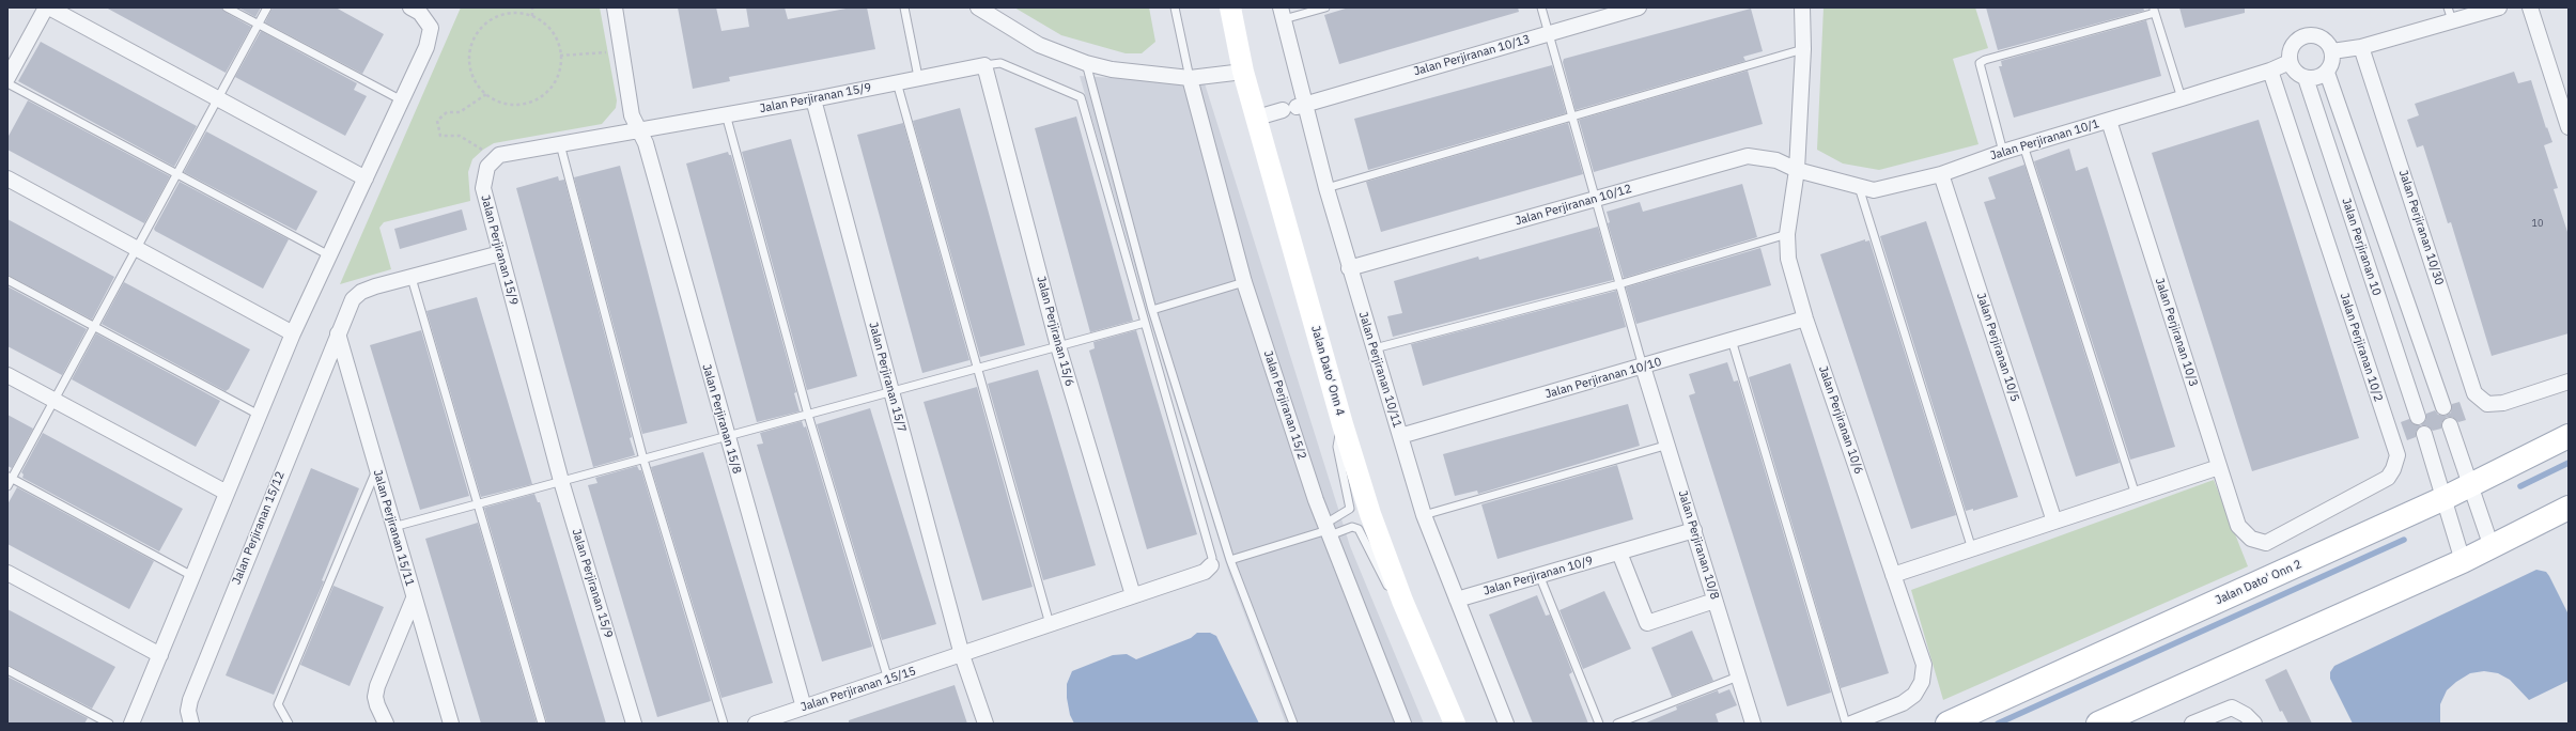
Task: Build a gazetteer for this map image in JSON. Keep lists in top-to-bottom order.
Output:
{
  "streets": {
    "main road": ["Jalan Dato' Onn 4", "Jalan Dato' Onn 2"],
    "street": [
      "Jalan Perjiranan 10/13",
      "Jalan Perjiranan 15/9",
      "Jalan Perjiranan 10/1",
      "Jalan Perjiranan 10/12",
      "Jalan Perjiranan 10/30",
      "Jalan Perjiranan 10",
      "Jalan Perjiranan 15/6",
      "Jalan Perjiranan 10/3",
      "Jalan Perjiranan 10/5",
      "Jalan Perjiranan 10/2",
      "Jalan Perjiranan 10/11",
      "Jalan Perjiranan 15/7",
      "Jalan Perjiranan 10/10",
      "Jalan Perjiranan 15/2",
      "Jalan Perjiranan 15/8",
      "Jalan Perjiranan 10/6",
      "Jalan Perjiranan 15/12",
      "Jalan Perjiranan 15/11",
      "Jalan Perjiranan 10/8",
      "Jalan Perjiranan 10/9",
      "Jalan Perjiranan 15/15"
    ]
  },
  "crossings": [
    ["Jalan Perjiranan 10/13", "Jalan Perjiranan 10/11"],
    ["Jalan Perjiranan 10/13", "Jalan Dato' Onn 4"],
    ["Jalan Perjiranan 15/9", "Jalan Perjiranan 15/6"],
    ["Jalan Perjiranan 15/9", "Jalan Perjiranan 15/7"],
    ["Jalan Perjiranan 15/9", "Jalan Perjiranan 15/8"],
    ["Jalan Perjiranan 15/9", "Jalan Perjiranan 15/12"],
    ["Jalan Perjiranan 10/1", "Jalan Perjiranan 10/12"],
    ["Jalan Perjiranan 10/1", "Jalan Perjiranan 10"],
    ["Jalan Perjiranan 10/1", "Jalan Perjiranan 10/3"],
    ["Jalan Perjiranan 10/1", "Jalan Perjiranan 10/5"],
    ["Jalan Perjiranan 10/1", "Jalan Perjiranan 10/2"],
    ["Jalan Perjiranan 10/1", "Jalan Perjiranan 10/6"],
    ["Jalan Perjiranan 10/12", "Jalan Perjiranan 10/11"],
    ["Jalan Perjiranan 10/12", "Jalan Perjiranan 10/6"],
    ["Jalan Perjiranan 15/6", "Jalan Perjiranan 15/15"],
    ["Jalan Perjiranan 10/3", "Jalan Perjiranan 10/2"],
    ["Jalan Perjiranan 10/11", "Jalan Perjiranan 10/10"],
    ["Jalan Perjiranan 10/11", "Jalan Perjiranan 10/9"],
    ["Jalan Perjiranan 15/7", "Jalan Perjiranan 15/15"],
    ["Jalan Perjiranan 10/10", "Jalan Perjiranan 10/6"],
    ["Jalan Perjiranan 10/10", "Jalan Perjiranan 10/8"],
    ["Jalan Perjiranan 15/8", "Jalan Perjiranan 15/15"],
    ["Jalan Perjiranan 15/12", "Jalan Perjiranan 15/11"],
    ["Jalan Perjiranan 10/8", "Jalan Perjiranan 10/9"]
  ],
  "house_numbers": ["10"]
}
